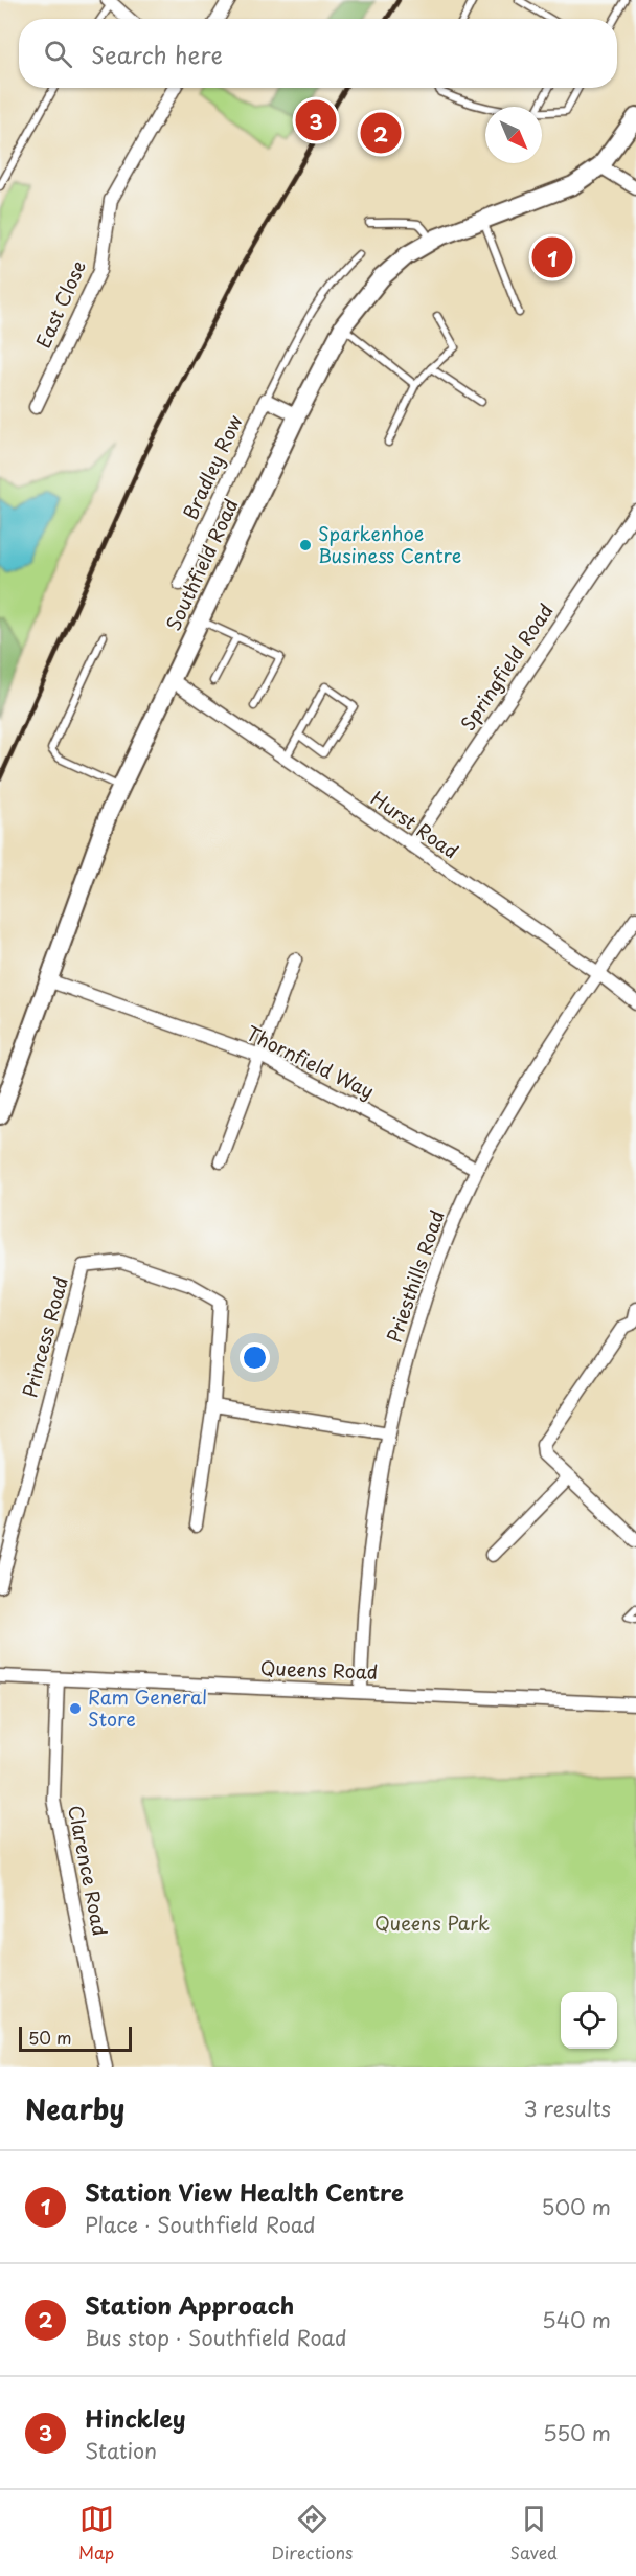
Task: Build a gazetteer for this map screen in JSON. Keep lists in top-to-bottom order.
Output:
{
  "streets": {
    "main road": ["Southfield Road"],
    "street": [
      "East Close",
      "Bradley Row",
      "Springfield Road",
      "Hurst Road",
      "Thornfield Way",
      "Priesthills Road",
      "Princess Road",
      "Queens Road",
      "Clarence Road"
    ]
  },
  "crossings": [
    ["Bradley Row", "Southfield Road"],
    ["Southfield Road", "Hurst Road"],
    ["Southfield Road", "Thornfield Way"],
    ["Springfield Road", "Hurst Road"],
    ["Hurst Road", "Priesthills Road"],
    ["Thornfield Way", "Priesthills Road"],
    ["Priesthills Road", "Queens Road"],
    ["Queens Road", "Clarence Road"]
  ],
  "parks": ["Queens Park"],
  "places": ["Sparkenhoe Business Centre", "Ram General Store"],
  "scale_bar": "50 m",
  "north": "bottom right",
  "page": {
    "search": "Search here",
    "pins": ["3", "2", "1"],
    "scale": "50 m",
    "heading": ["Nearby", "3 results"],
    "list": [
      {
        "mark": "1",
        "name": "Station View Health Centre",
        "note": "Place · Southfield Road",
        "value": "500 m"
      },
      {
        "mark": "2",
        "name": "Station Approach",
        "note": "Bus stop · Southfield Road",
        "value": "540 m"
      },
      {
        "mark": "3",
        "name": "Hinckley",
        "note": "Station",
        "value": "550 m"
      }
    ],
    "nav": ["Map", "Directions", "Saved"]
  }
}
